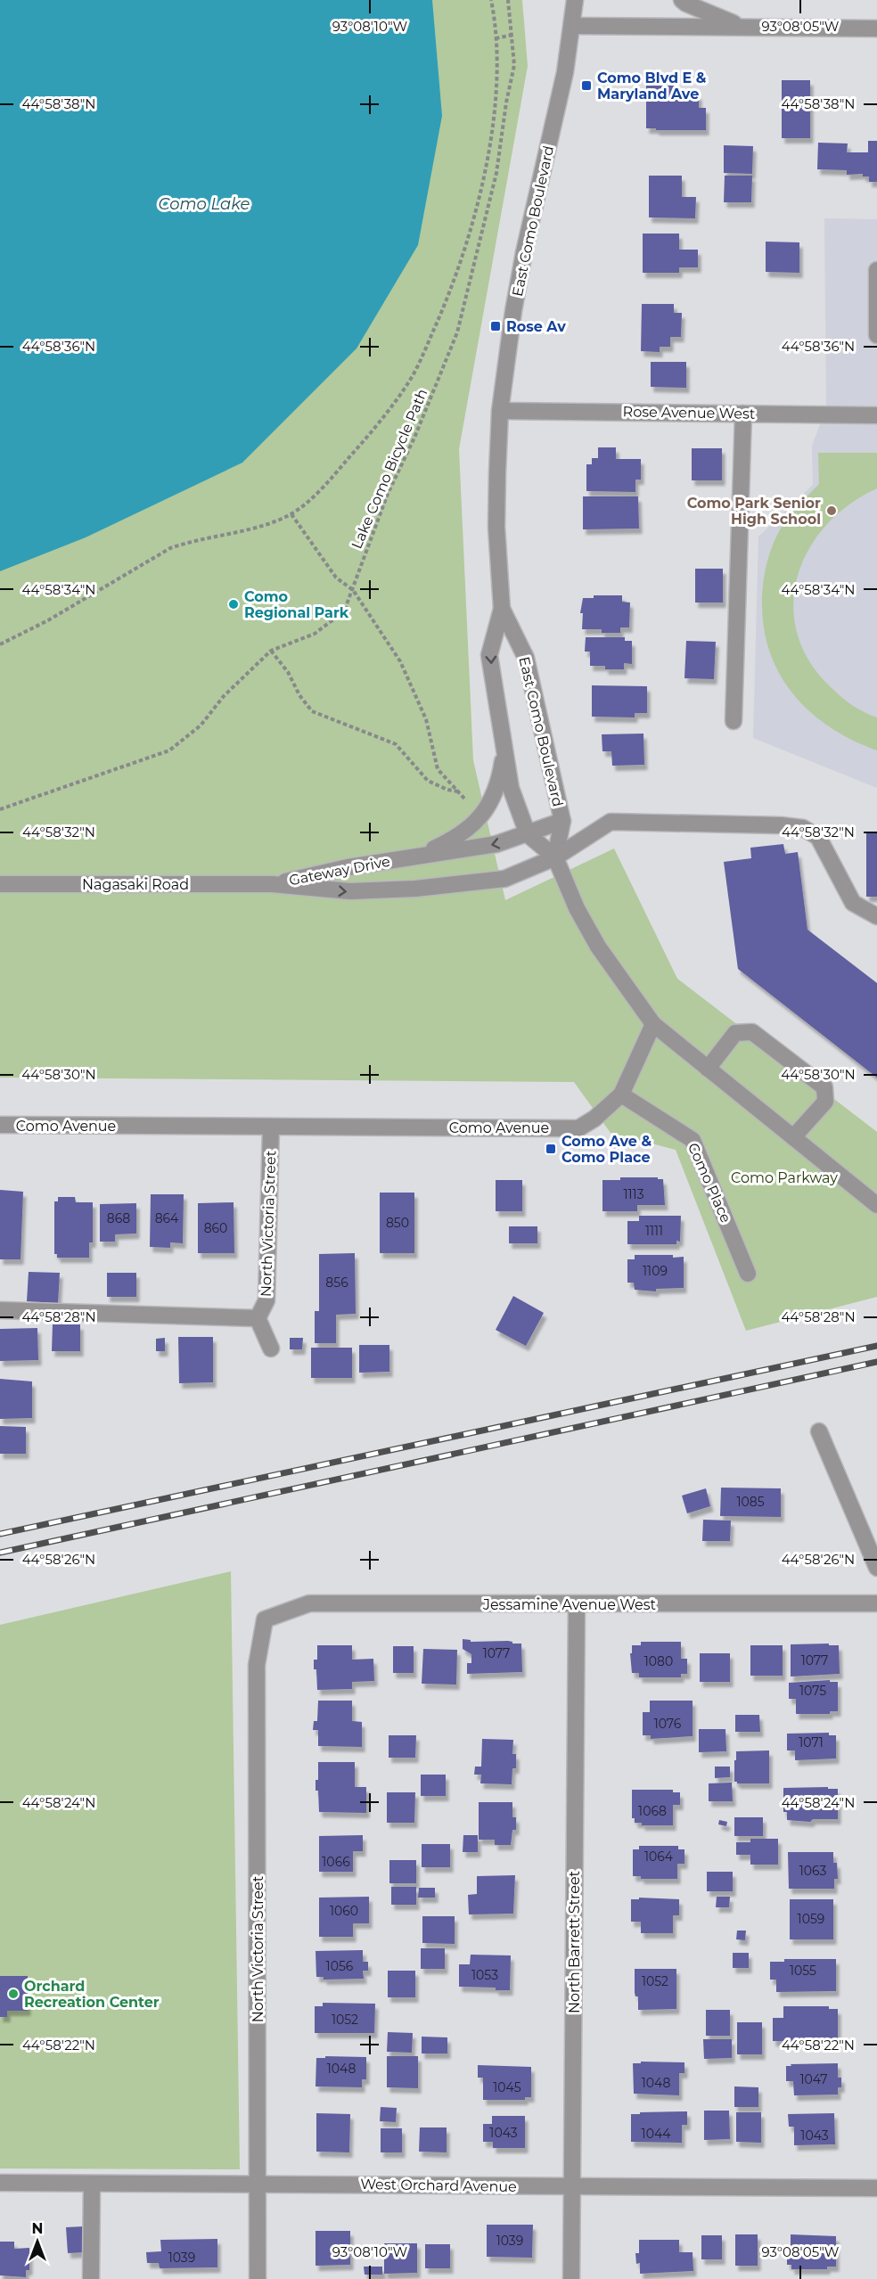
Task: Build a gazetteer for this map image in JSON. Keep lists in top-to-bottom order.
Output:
{
  "streets": {
    "street": [
      "East Como Boulevard",
      "Rose Avenue West",
      "Gateway Drive",
      "Nagasaki Road",
      "Como Avenue",
      "Como Place",
      "North Victoria Street",
      "Jessamine Avenue West",
      "North Barrett Street",
      "West Orchard Avenue"
    ],
    "path": ["Lake Como Bicycle Path"]
  },
  "crossings": [
    ["East Como Boulevard", "Rose Avenue West"],
    ["East Como Boulevard", "Gateway Drive"],
    ["East Como Boulevard", "Como Avenue"],
    ["Gateway Drive", "Nagasaki Road"],
    ["Como Avenue", "Como Place"],
    ["Como Avenue", "North Victoria Street"],
    ["North Victoria Street", "Jessamine Avenue West"],
    ["North Victoria Street", "West Orchard Avenue"],
    ["Jessamine Avenue West", "North Barrett Street"],
    ["North Barrett Street", "West Orchard Avenue"]
  ],
  "water": ["Como Lake"],
  "parks": ["Como Parkway"],
  "places": {
    "transit": ["Como Blvd E & Maryland Ave", "Rose Av", "Como Ave & Como Place"],
    "other": ["Como Park Senior High School", "Como Regional Park", "Orchard Recreation Center"]
  },
  "house_numbers": [
    "1113",
    "868",
    "864",
    "850",
    "860",
    "1111",
    "1109",
    "856",
    "1085",
    "1077",
    "1077",
    "1080",
    "1075",
    "1076",
    "1071",
    "1068",
    "1064",
    "1066",
    "1063",
    "1060",
    "1059",
    "1056",
    "1055",
    "1053",
    "1052",
    "1052",
    "1048",
    "1047",
    "1048",
    "1045",
    "1043",
    "1044",
    "1043",
    "1039",
    "1039"
  ],
  "north": "top",
  "coordinates": [
    "93°08'10\"W",
    "93°08'05\"W",
    "44°58'38\"N",
    "44°58'36\"N",
    "44°58'34\"N",
    "44°58'32\"N",
    "44°58'30\"N",
    "44°58'28\"N",
    "44°58'26\"N",
    "44°58'24\"N",
    "44°58'22\"N"
  ]
}
